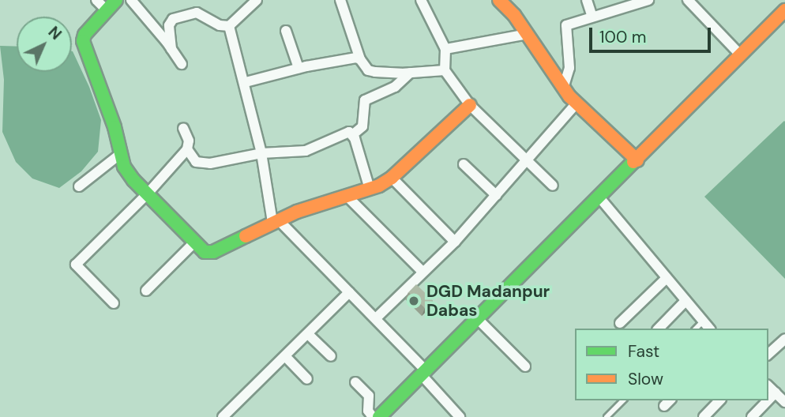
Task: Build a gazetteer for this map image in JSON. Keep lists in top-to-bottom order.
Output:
{
  "places": ["DGD Madanpur Dabas"],
  "legend": ["Fast", "Slow"],
  "scale_bar": "100 m",
  "north": "top right"
}
